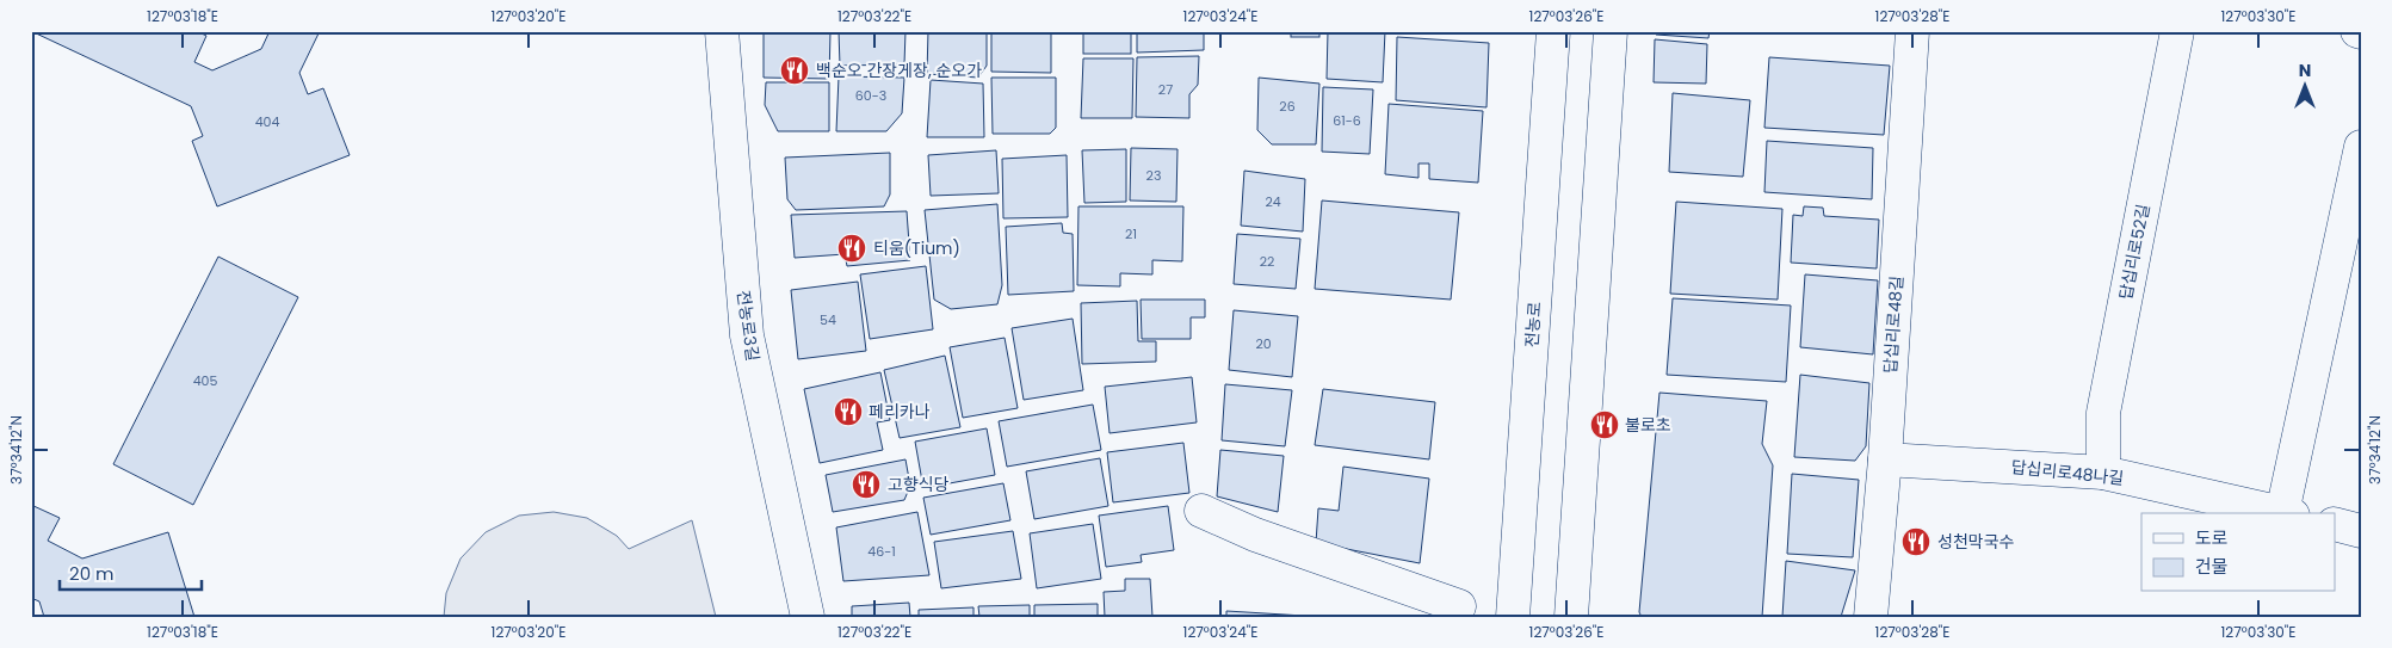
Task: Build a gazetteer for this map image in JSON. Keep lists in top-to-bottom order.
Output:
{
  "streets": {
    "street": [
      "답십리로52길",
      "전농로",
      "답십리로48길",
      "전농로3길",
      "답십리로48나길"
    ]
  },
  "crossings": [
    ["답십리로52길", "답십리로48나길"],
    ["답십리로48길", "답십리로48나길"]
  ],
  "places": {
    "restaurant": [
      "백순오 간장게장, 순오가",
      "티움(Tium)",
      "페리카나",
      "불로초",
      "고향식당",
      "성천막국수"
    ]
  },
  "house_numbers": [
    "27",
    "60-3",
    "26",
    "61-6",
    "404",
    "23",
    "24",
    "21",
    "22",
    "54",
    "20",
    "405",
    "46-1"
  ],
  "legend": ["도로", "건물"],
  "scale_bar": "20 m",
  "north": "top",
  "coordinates": [
    "127°03'18\"E",
    "127°03'20\"E",
    "127°03'22\"E",
    "127°03'24\"E",
    "127°03'26\"E",
    "127°03'28\"E",
    "127°03'30\"E",
    "37°34'12\"N"
  ]
}
